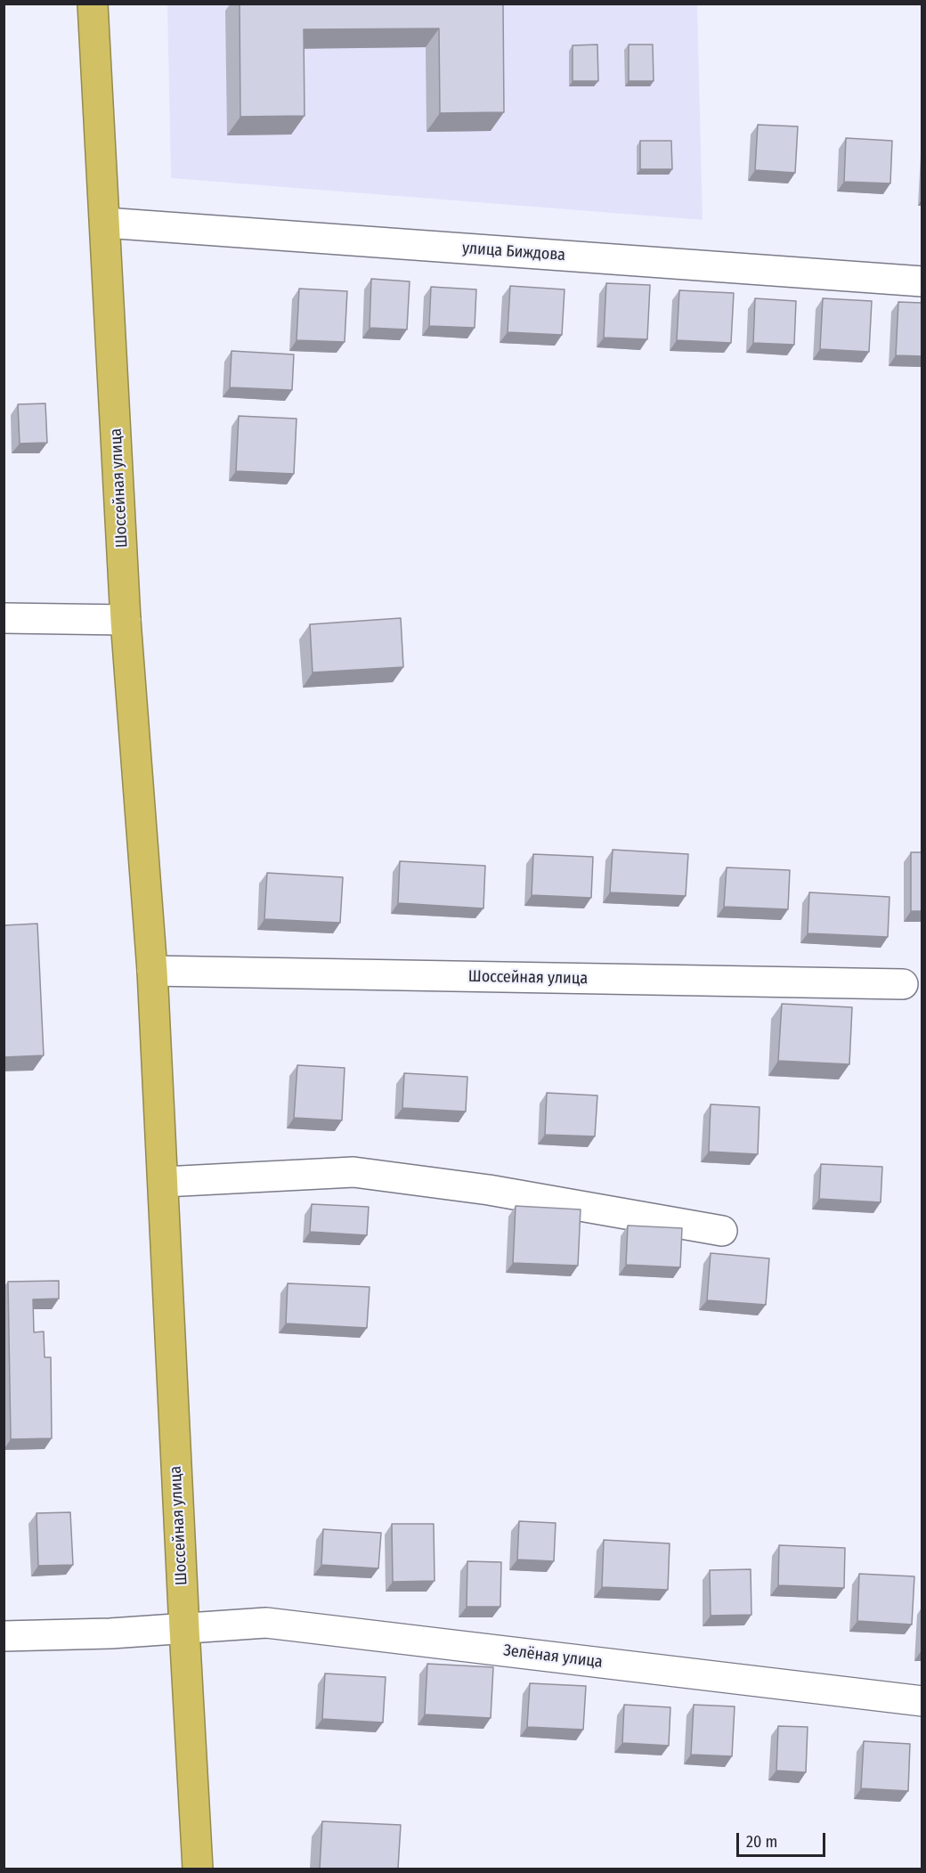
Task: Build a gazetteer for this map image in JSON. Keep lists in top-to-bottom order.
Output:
{
  "streets": {
    "highway": ["Шоссейная улица"],
    "street": ["улица Биждова", "Зелёная улица"]
  },
  "crossings": [
    ["улица Биждова", "Шоссейная улица"],
    ["Шоссейная улица", "Зелёная улица"]
  ],
  "scale_bar": "20 m"
}
